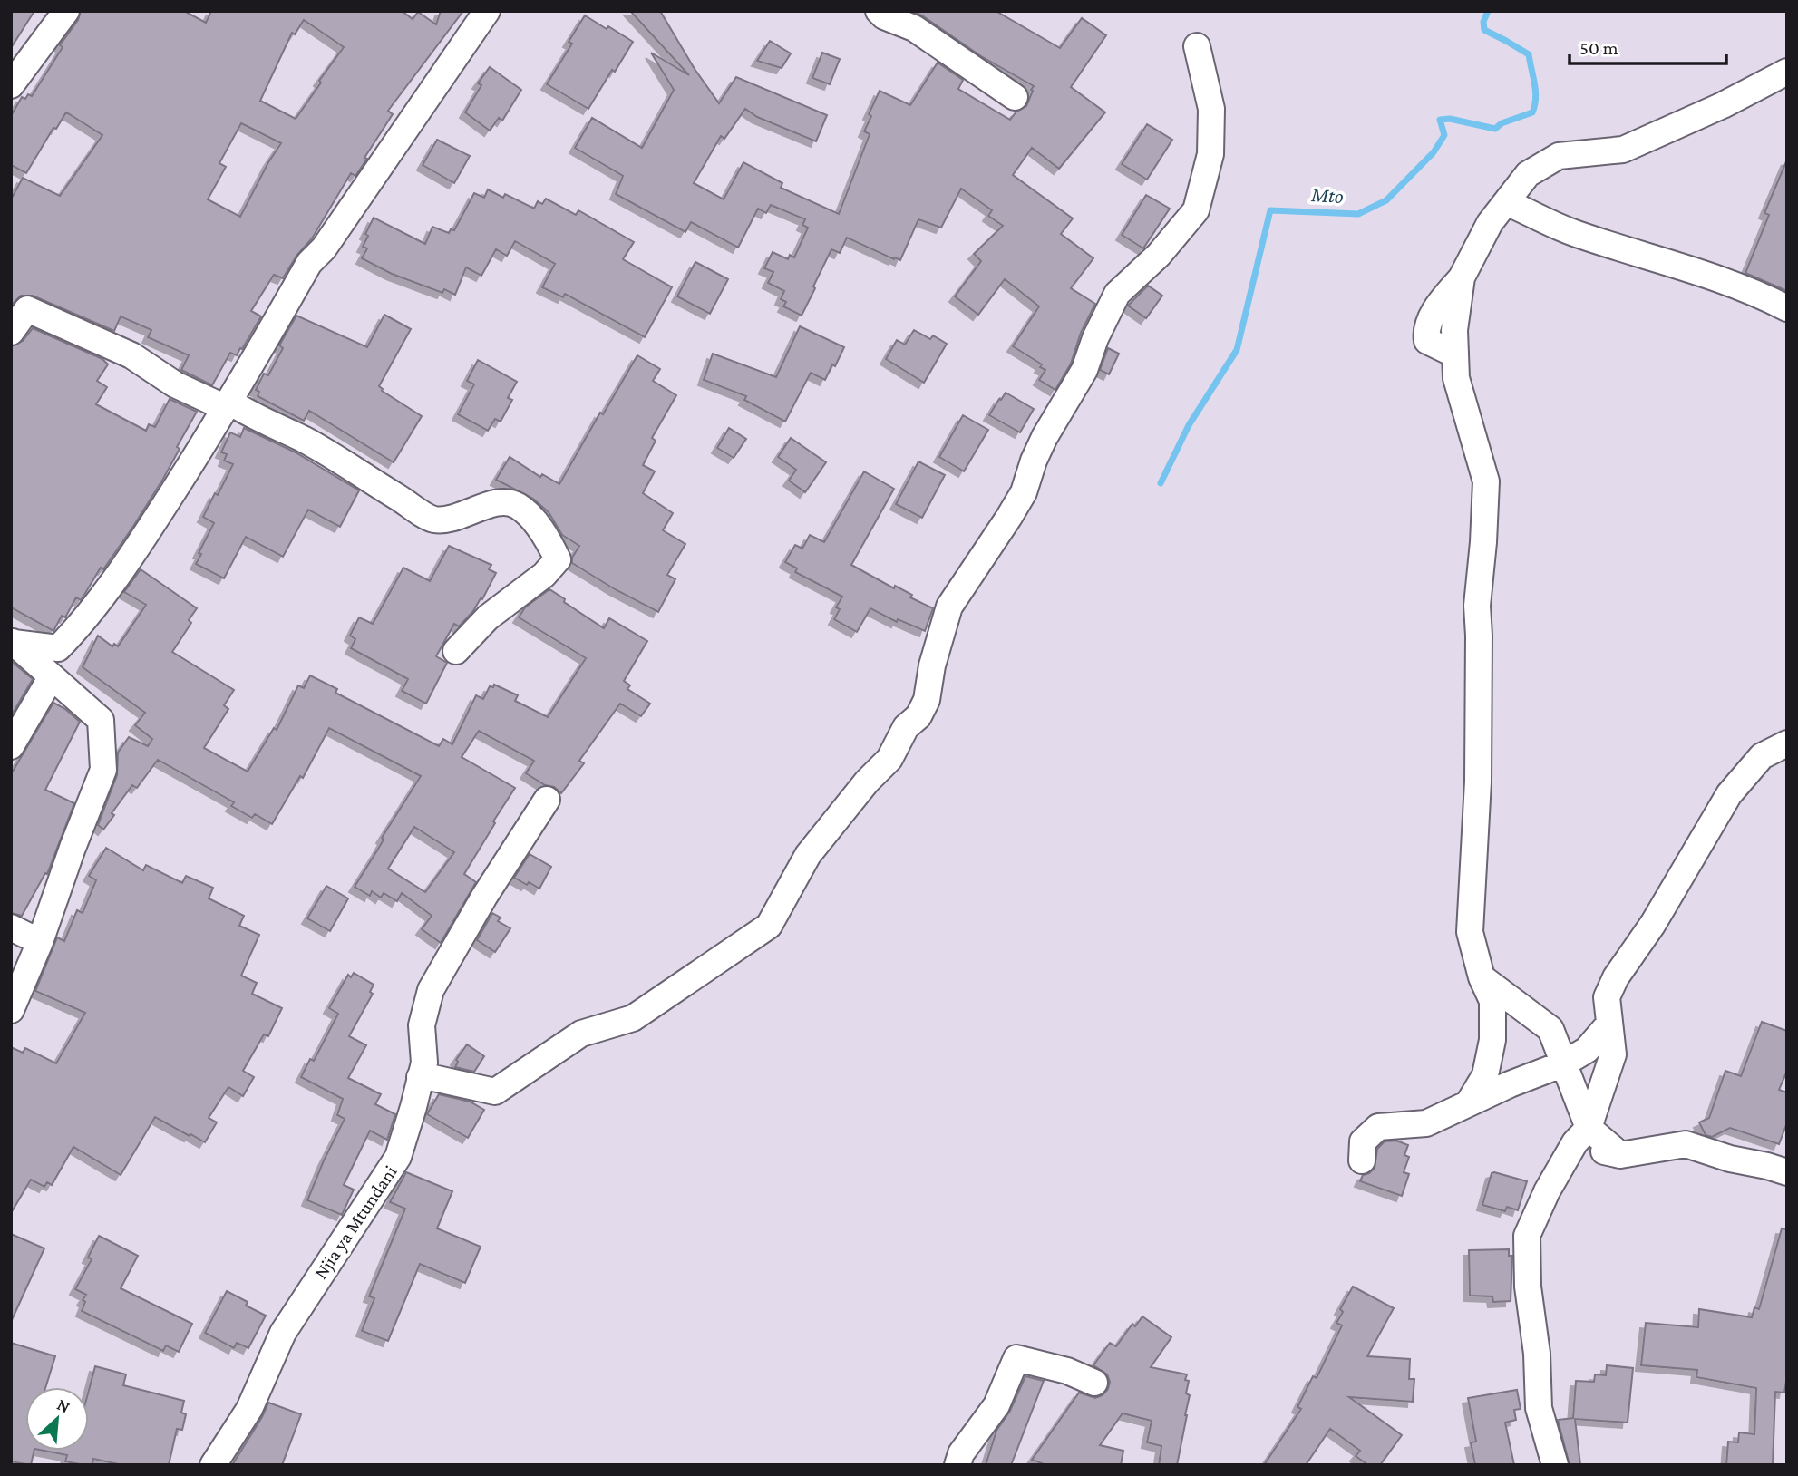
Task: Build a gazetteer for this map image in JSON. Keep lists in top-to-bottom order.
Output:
{
  "streets": {
    "street": ["Njia ya Mtundani"]
  },
  "water": ["Mto"],
  "scale_bar": "50 m",
  "north": "top right"
}
